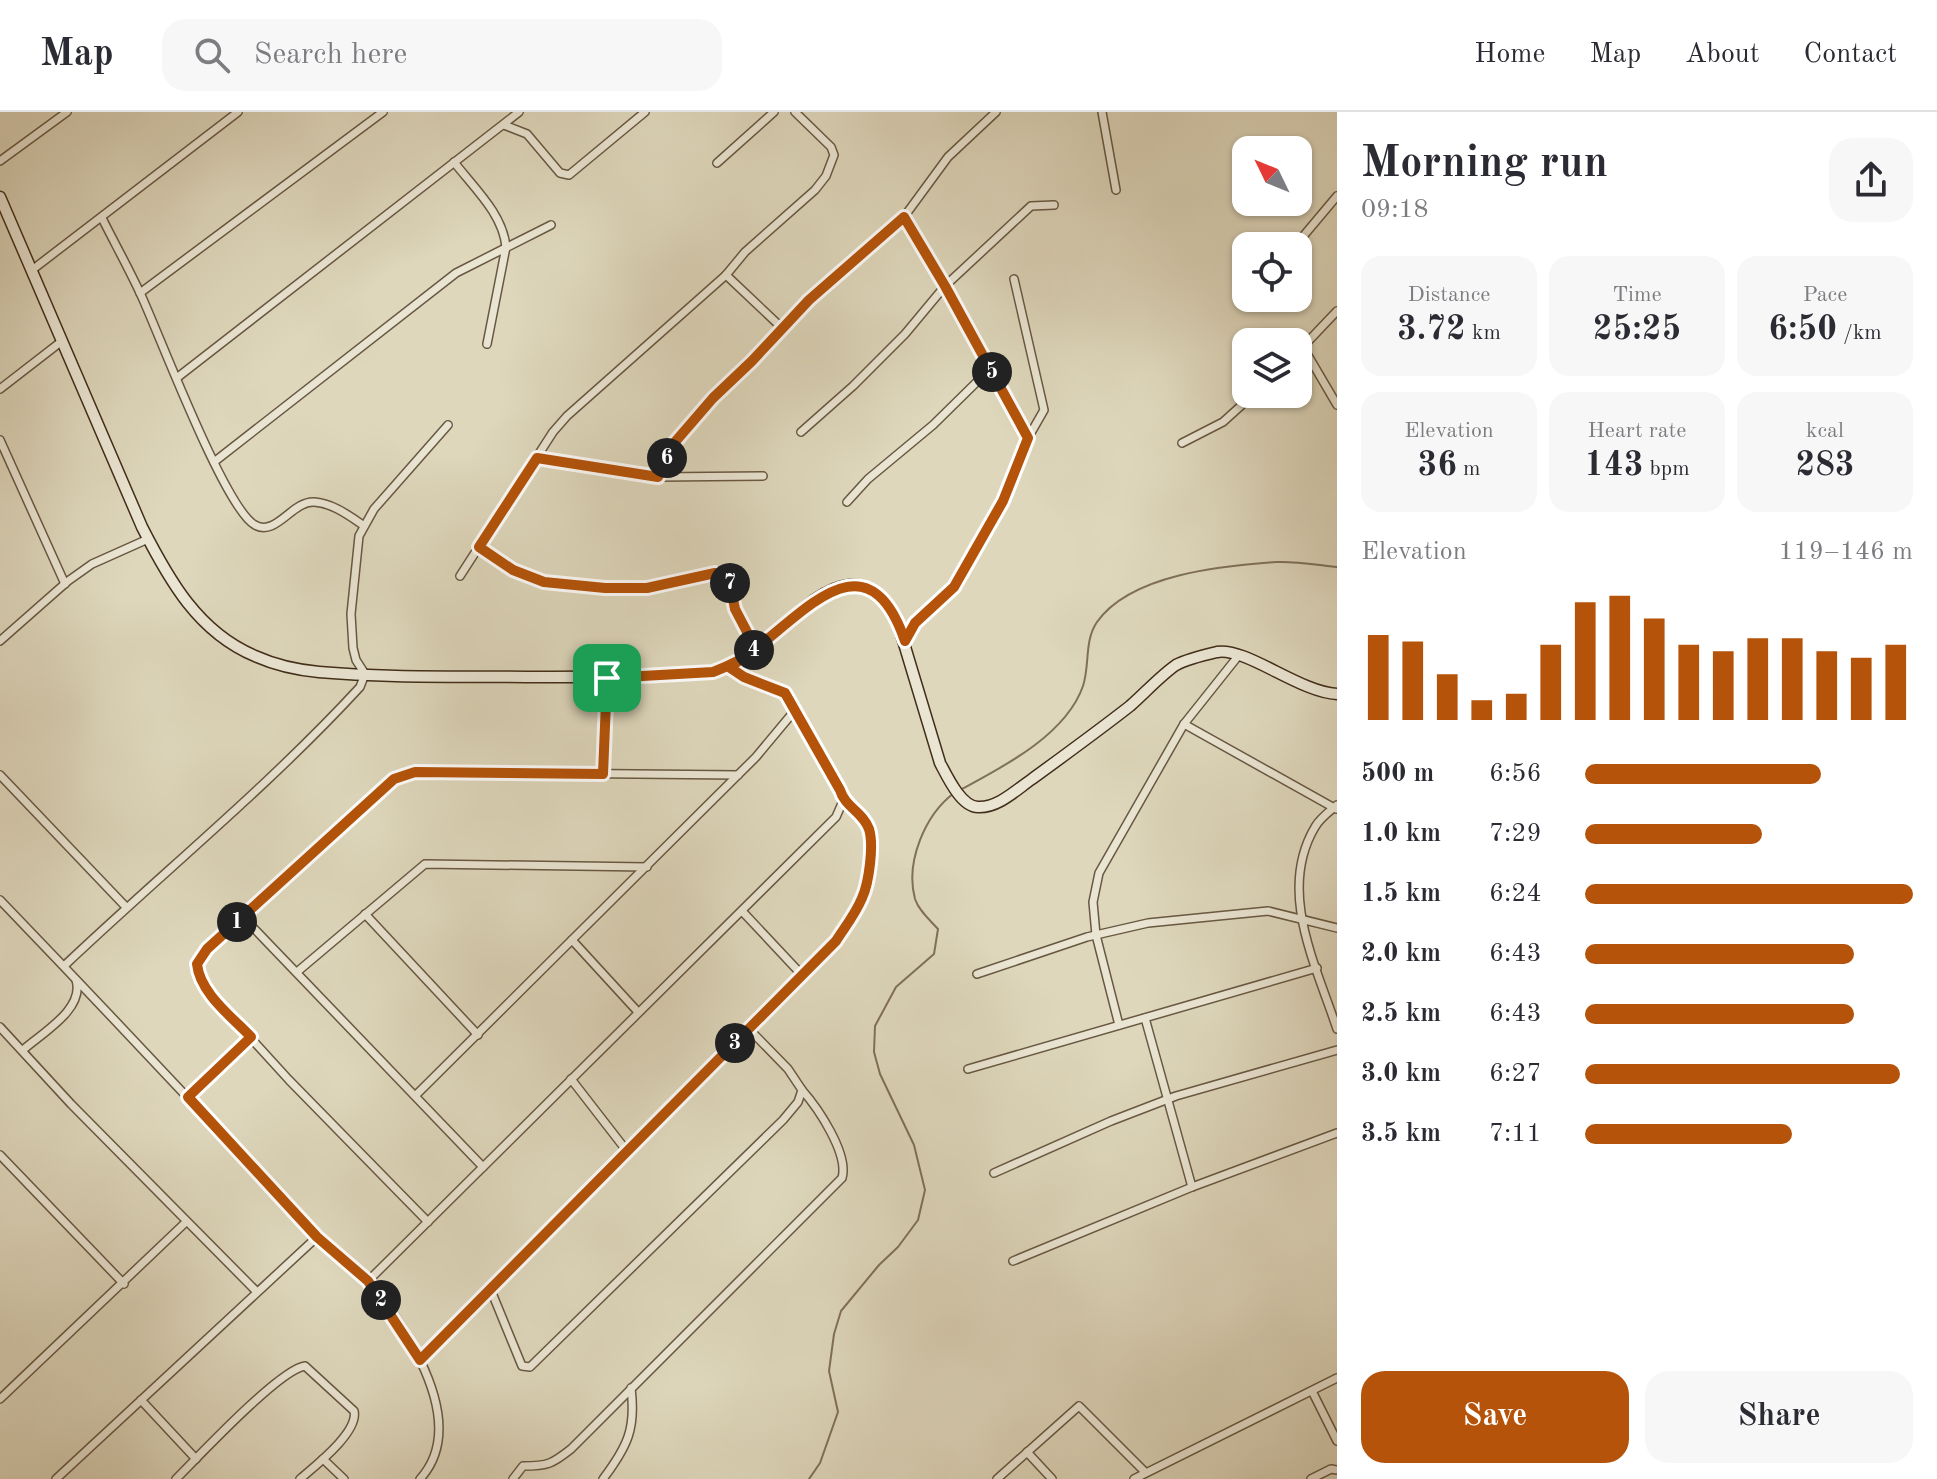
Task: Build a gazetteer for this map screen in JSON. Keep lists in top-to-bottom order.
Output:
{
  "north": "top left",
  "page": {
    "header": "Map",
    "search": "Search here",
    "nav": [
      "Home",
      "Map",
      "About",
      "Contact"
    ],
    "heading": ["Morning run", "09:18"],
    "stats": [
      ["Distance", "3.72 km"],
      ["Time", "25:25"],
      ["Pace", "6:50 /km"],
      ["Elevation", "36 m"],
      ["Heart rate", "143 bpm"],
      ["kcal", "283"]
    ],
    "pins": [
      "5",
      "6",
      "7",
      "4",
      "1",
      "3",
      "2"
    ],
    "chart": ["Elevation", "119–146 m"],
    "list": [
      {
        "name": "500 m",
        "note": "6:56"
      },
      {
        "name": "1.0 km",
        "note": "7:29"
      },
      {
        "name": "1.5 km",
        "note": "6:24"
      },
      {
        "name": "2.0 km",
        "note": "6:43"
      },
      {
        "name": "2.5 km",
        "note": "6:43"
      },
      {
        "name": "3.0 km",
        "note": "6:27"
      },
      {
        "name": "3.5 km",
        "note": "7:11"
      }
    ],
    "buttons": ["Save", "Share"]
  }
}
